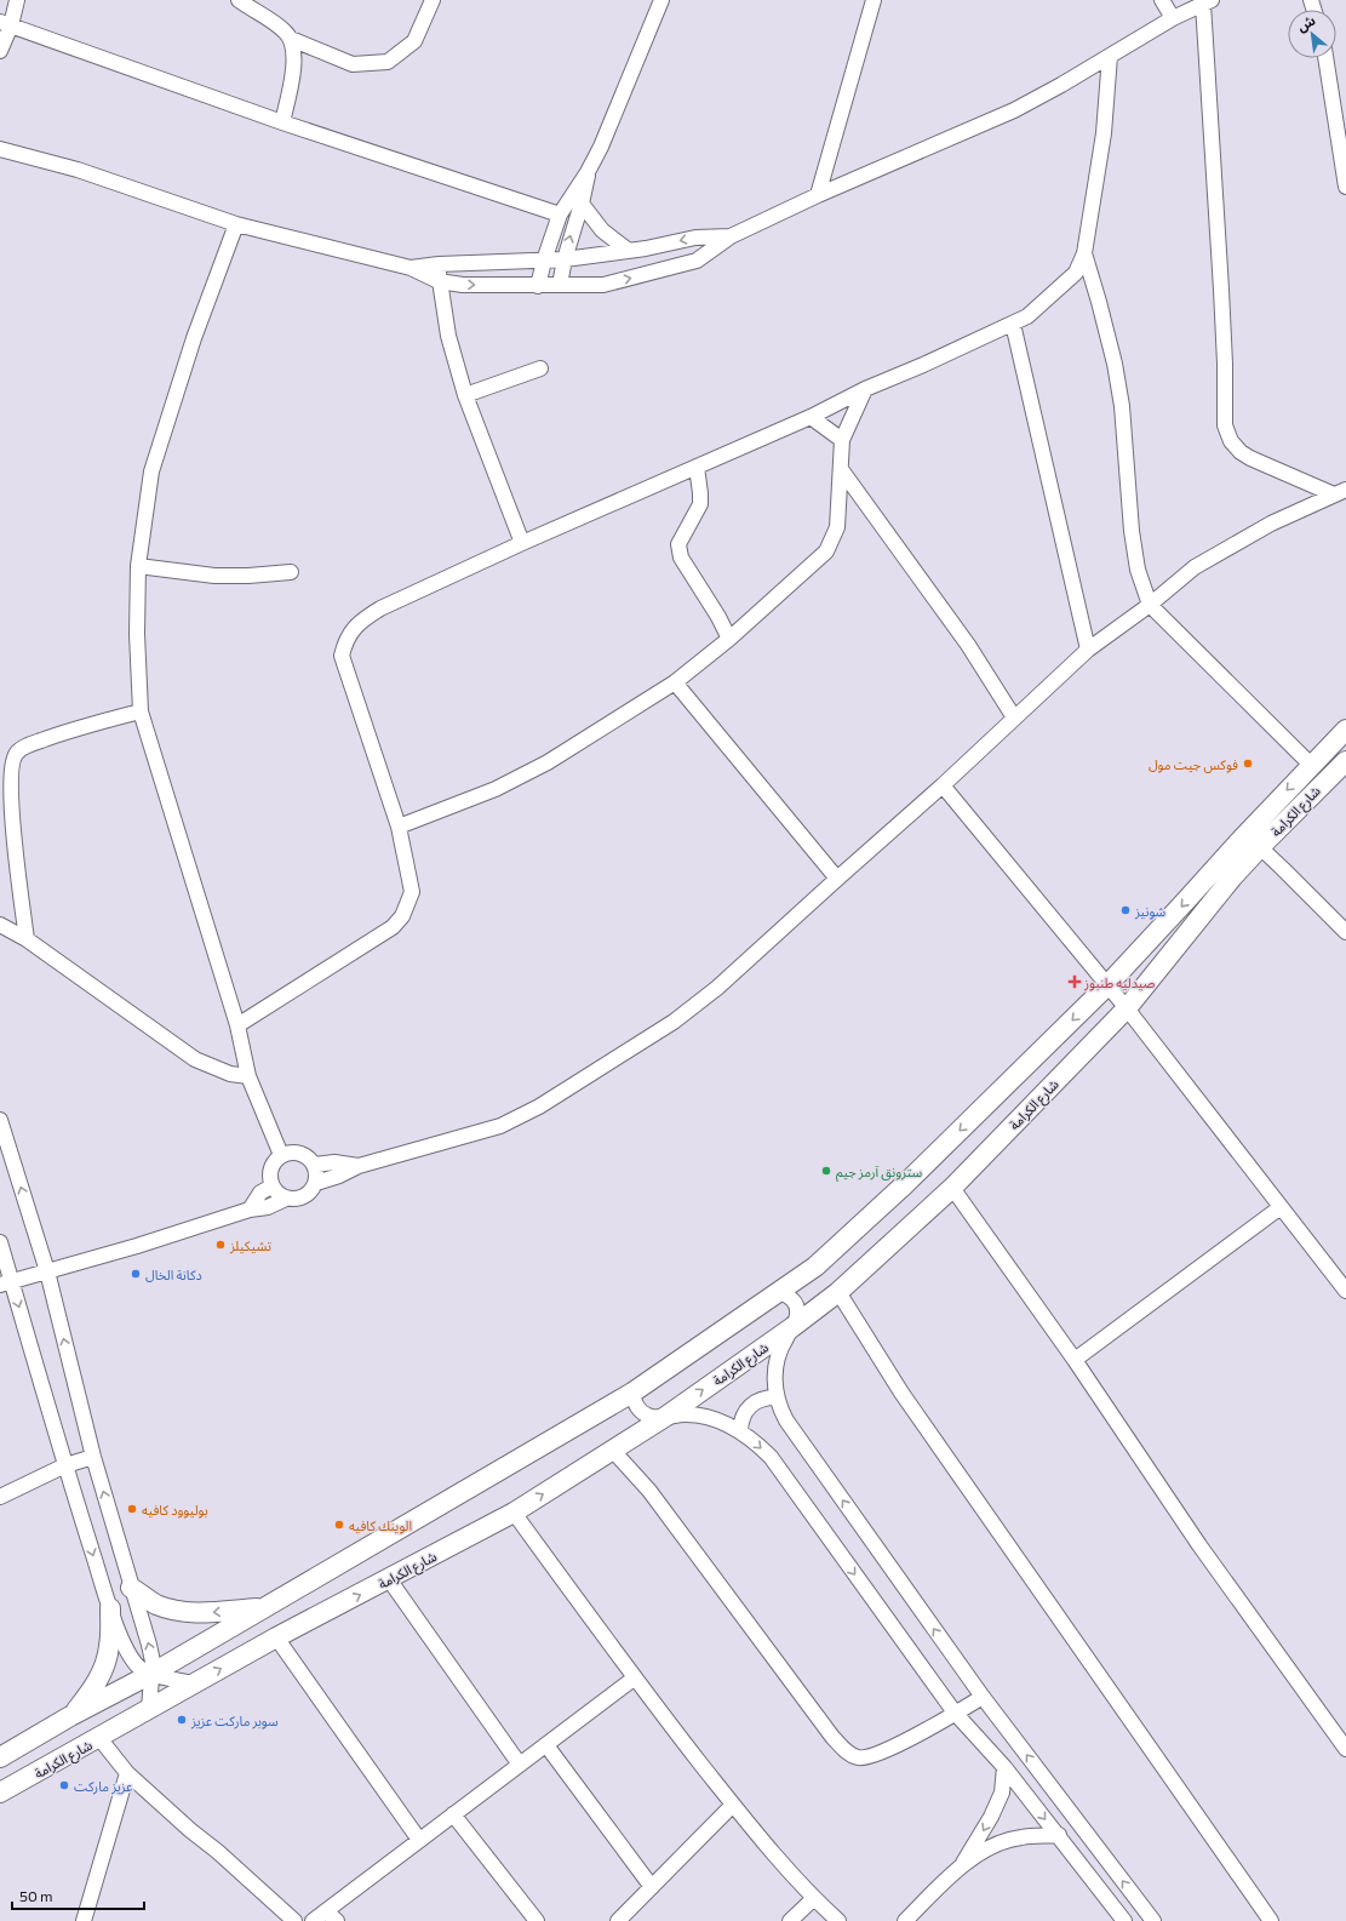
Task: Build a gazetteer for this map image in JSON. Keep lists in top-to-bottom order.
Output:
{
  "streets": {
    "street": ["شارع الكرامة"]
  },
  "places": {
    "other": [
      "فوكس جيت مول",
      "شونيز",
      "سترونق آرمز جيم",
      "تشيكيلز",
      "دكانة الخال",
      "بوليوود كافيه",
      "الوينك كافيه",
      "سوبر ماركت عزيز",
      "عزيز ماركت"
    ],
    "health": ["صيدليه طنبوز"]
  },
  "scale_bar": "50 m",
  "north": "top left"
}
